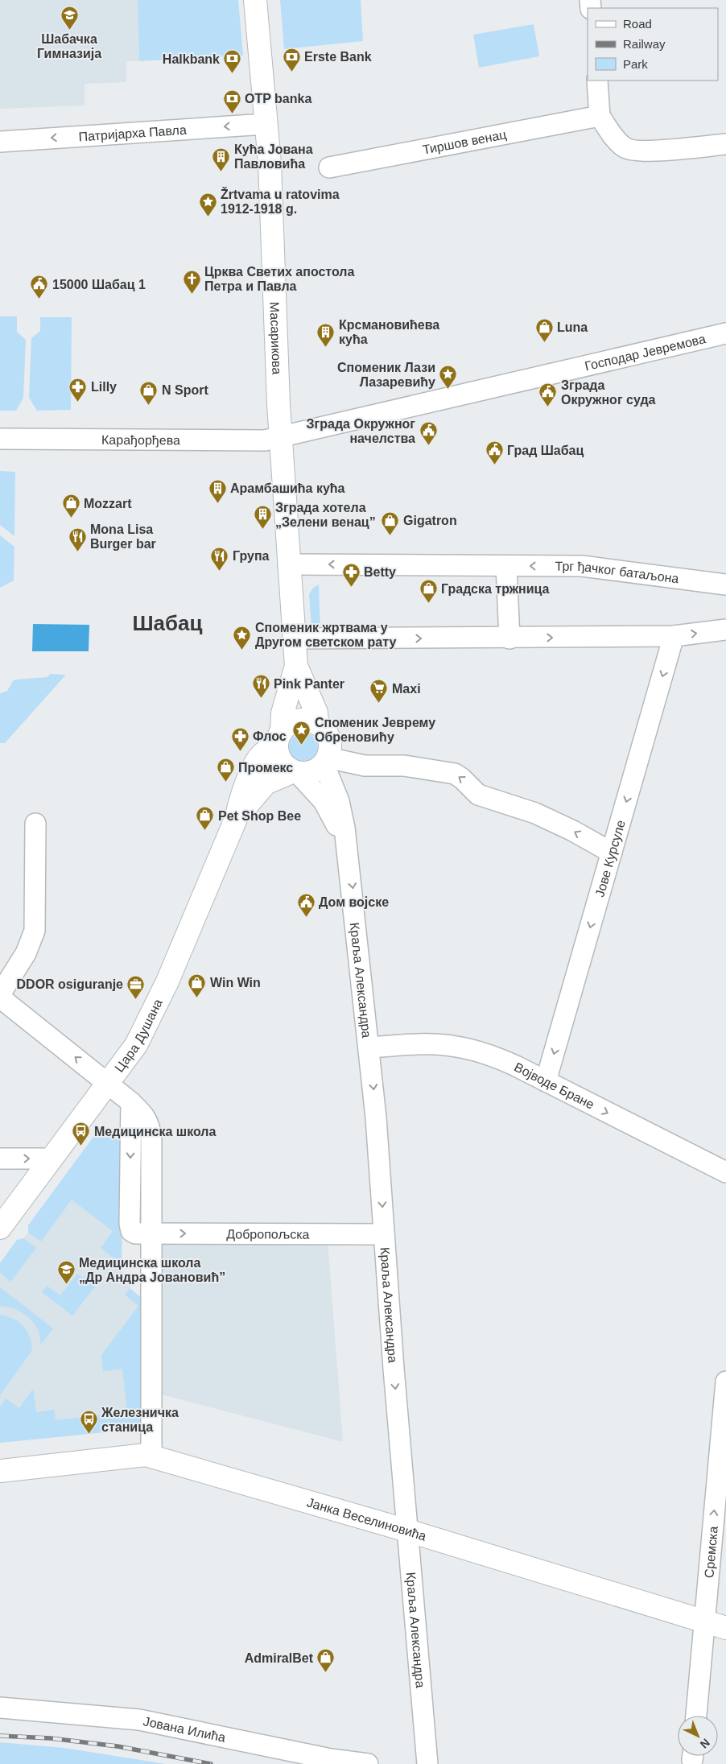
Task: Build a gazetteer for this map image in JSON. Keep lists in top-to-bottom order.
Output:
{
  "streets": {
    "main road": ["Масарикова", "Цара Душана", "Јанка Веселиновића"],
    "street": [
      "Патријарха Павла",
      "Тиршов венац",
      "Господар Јевремова",
      "Карађорђева",
      "Трг ђачког батаљона",
      "Јове Курсуле",
      "Краља Александра",
      "Војводе Бране",
      "Добропољска",
      "Сремска",
      "Јована Илића"
    ]
  },
  "crossings": [
    ["Патријарха Павла", "Масарикова"],
    ["Масарикова", "Господар Јевремова"],
    ["Масарикова", "Карађорђева"],
    ["Господар Јевремова", "Карађорђева"],
    ["Јове Курсуле", "Војводе Бране"],
    ["Краља Александра", "Цара Душана"],
    ["Краља Александра", "Војводе Бране"],
    ["Краља Александра", "Добропољска"],
    ["Краља Александра", "Јанка Веселиновића"],
    ["Јанка Веселиновића", "Сремска"]
  ],
  "one_way": [
    "Патријарха Павла",
    "Јове Курсуле",
    "Краља Александра",
    "Војводе Бране",
    "Добропољска",
    "Сремска"
  ],
  "districts": ["Шабац"],
  "places": {
    "school or university": ["Шабачка Гимназија", "Медицинска школа „Др Андра Јовановић”"],
    "bank": ["Erste Bank", "Halkbank", "OTP banka"],
    "building": [
      "Кућа Јована Павловића",
      "Крсмановићева кућа",
      "Арамбашића кућа",
      "Зграда хотела „Зелени венац”"
    ],
    "place": [
      "Žrtvama u ratovima 1912-1918 g.",
      "Споменик Лази Лазаревићу",
      "Споменик жртвама у Другом светском рату",
      "Споменик Јеврему Обреновићу"
    ],
    "church": ["Црква Светих апостола Петра и Павла"],
    "public building": [
      "15000 Шабац 1",
      "Зграда Окружног суда",
      "Зграда Окружног начелства",
      "Град Шабац",
      "Дом војске"
    ],
    "shop": [
      "Luna",
      "N Sport",
      "Mozzart",
      "Gigatron",
      "Градска тржница",
      "Промекс",
      "Pet Shop Bee",
      "Win Win",
      "AdmiralBet"
    ],
    "pharmacy": ["Lilly", "Betty", "Флос"],
    "restaurant": ["Mona Lisa Burger bar", "Група", "Pink Panter"],
    "supermarket": ["Maxi"],
    "office": ["DDOR osiguranje"],
    "bus stop": ["Медицинска школа", "Железничка станица"]
  },
  "legend": ["Road", "Railway", "Park"],
  "north": "bottom right"
}
